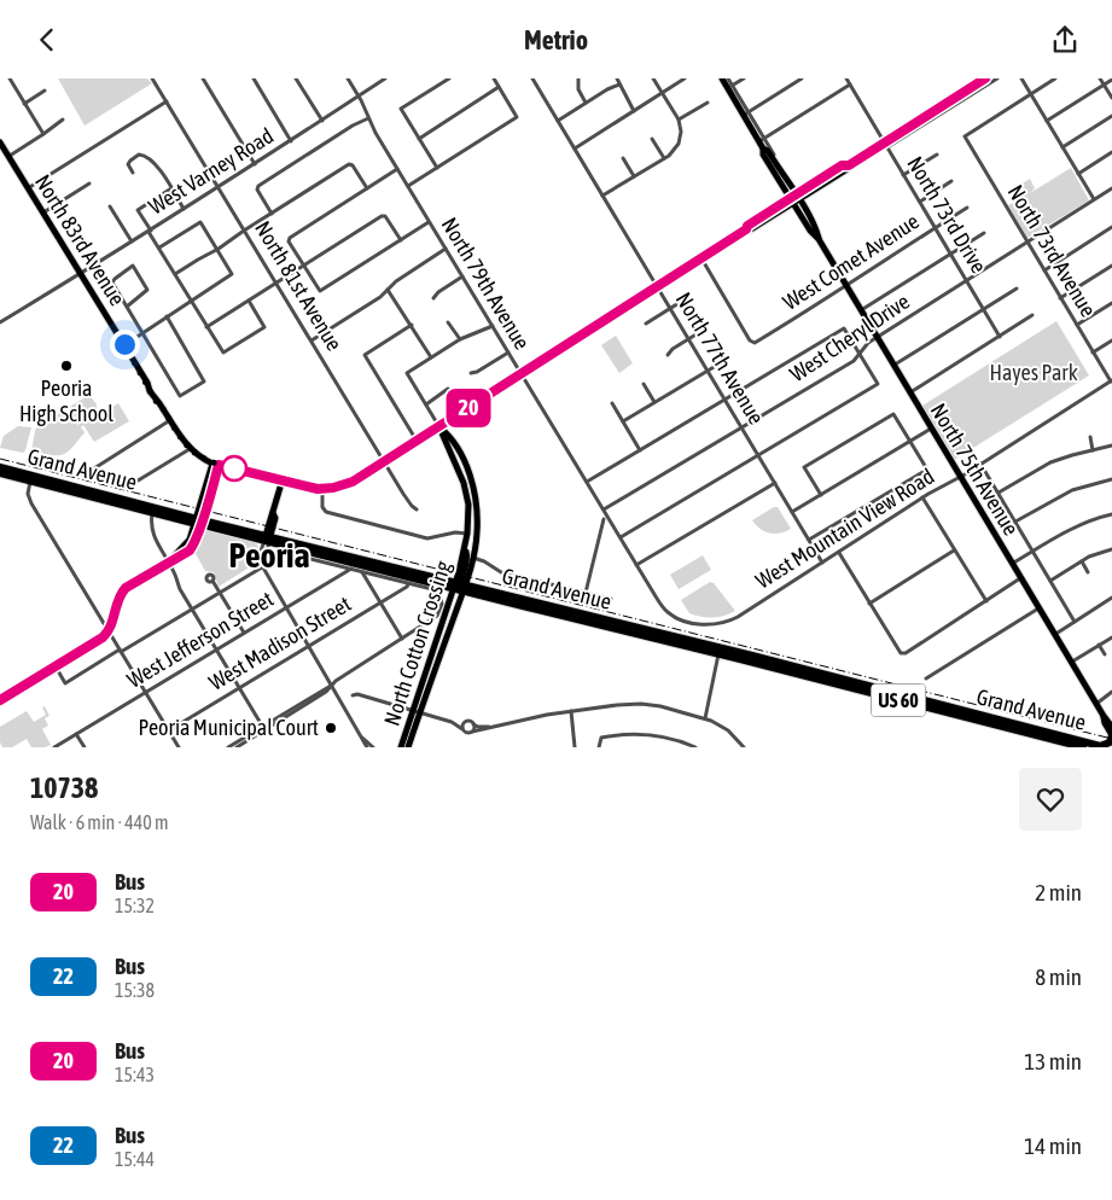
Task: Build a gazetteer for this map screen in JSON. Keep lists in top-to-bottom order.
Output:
{
  "streets": {
    "highway": ["Grand Avenue", "US 60"],
    "main road": ["North 83rd Avenue", "North 75th Avenue", "North Cotton Crossing"],
    "street": [
      "West Varney Road",
      "North 73rd Drive",
      "North 73rd Avenue",
      "West Comet Avenue",
      "North 79th Avenue",
      "North 81st Avenue",
      "West Cheryl Drive",
      "North 77th Avenue",
      "West Mountain View Road",
      "West Jefferson Street",
      "West Madison Street"
    ]
  },
  "crossings": [
    ["West Varney Road", "North 83rd Avenue"],
    ["West Varney Road", "North 79th Avenue"],
    ["West Varney Road", "North 81st Avenue"],
    ["North 73rd Drive", "West Comet Avenue"],
    ["North 73rd Drive", "West Cheryl Drive"],
    ["North 73rd Avenue", "West Cheryl Drive"],
    ["North 73rd Avenue", "West Mountain View Road"],
    ["West Comet Avenue", "North 75th Avenue"],
    ["North 79th Avenue", "West Cheryl Drive"],
    ["North 79th Avenue", "West Mountain View Road"],
    ["West Cheryl Drive", "North 77th Avenue"],
    ["West Cheryl Drive", "North 75th Avenue"],
    ["North 77th Avenue", "West Mountain View Road"],
    ["Grand Avenue", "West Jefferson Street"],
    ["Grand Avenue", "North Cotton Crossing"],
    ["North 75th Avenue", "West Mountain View Road"]
  ],
  "districts": ["Peoria"],
  "parks": ["Hayes Park"],
  "places": ["Peoria High School", "Peoria Municipal Court"],
  "lines": ["bus line 20"],
  "page": {
    "header": "Metrio",
    "on_map": "20",
    "heading": ["10738", "Walk · 6 min · 440 m"],
    "list": [
      {
        "mark": "20",
        "name": "Bus",
        "note": "15:32",
        "value": "2 min"
      },
      {
        "mark": "22",
        "name": "Bus",
        "note": "15:38",
        "value": "8 min"
      },
      {
        "mark": "20",
        "name": "Bus",
        "note": "15:43",
        "value": "13 min"
      },
      {
        "mark": "22",
        "name": "Bus",
        "note": "15:44",
        "value": "14 min"
      }
    ]
  }
}
